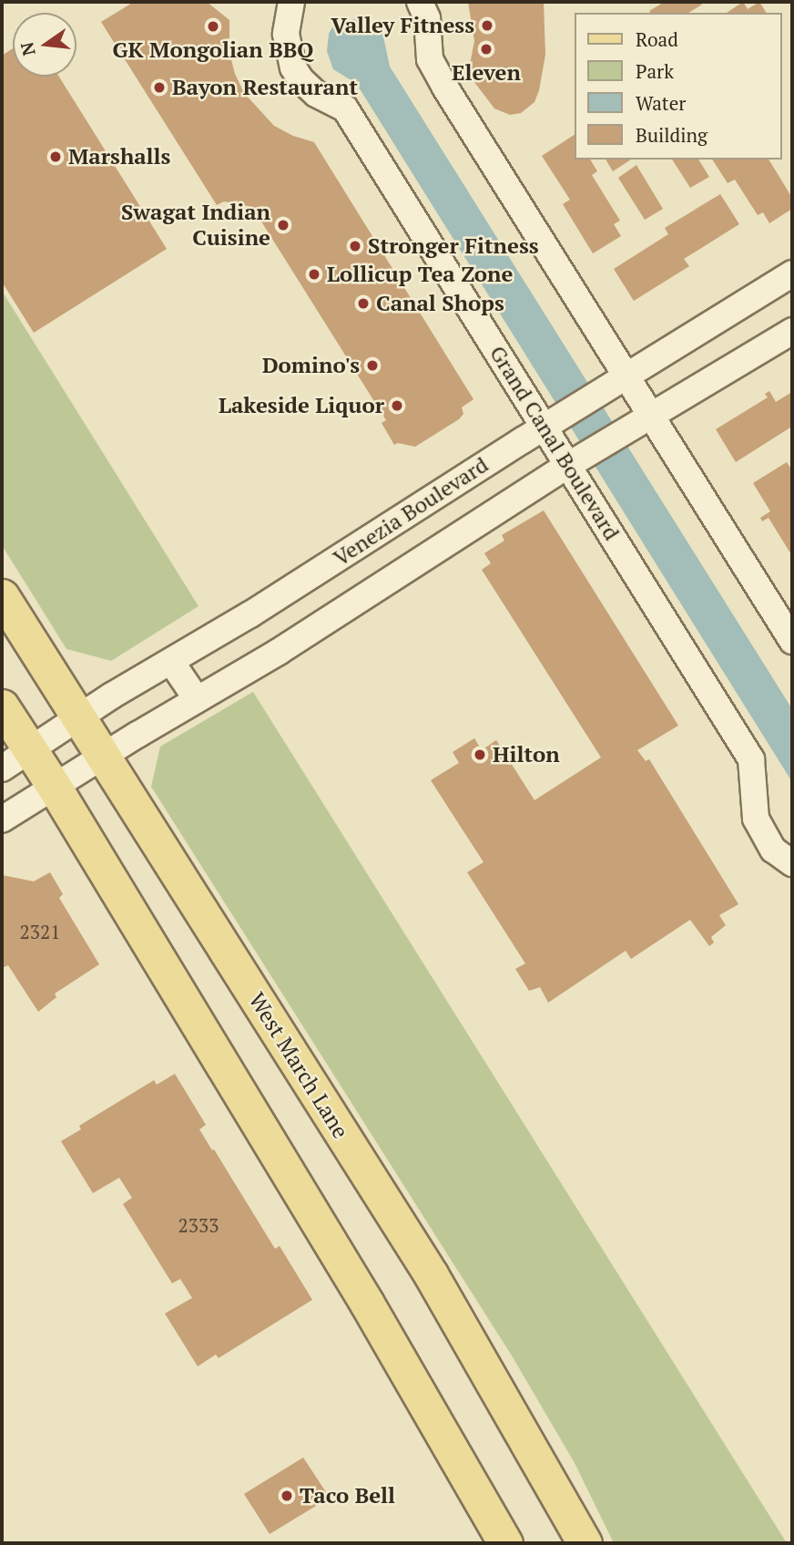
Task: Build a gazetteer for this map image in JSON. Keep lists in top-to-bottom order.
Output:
{
  "streets": {
    "main road": ["West March Lane"],
    "street": ["Grand Canal Boulevard", "Venezia Boulevard"]
  },
  "crossings": [
    ["Grand Canal Boulevard", "Venezia Boulevard"],
    ["Venezia Boulevard", "West March Lane"]
  ],
  "places": [
    "Valley Fitness",
    "GK Mongolian BBQ",
    "Eleven",
    "Bayon Restaurant",
    "Marshalls",
    "Swagat Indian Cuisine",
    "Stronger Fitness",
    "Lollicup Tea Zone",
    "Canal Shops",
    "Domino's",
    "Lakeside Liquor",
    "Hilton",
    "Taco Bell"
  ],
  "house_numbers": ["2321", "2333"],
  "legend": [
    "Road",
    "Park",
    "Water",
    "Building"
  ],
  "north": "left"
}
